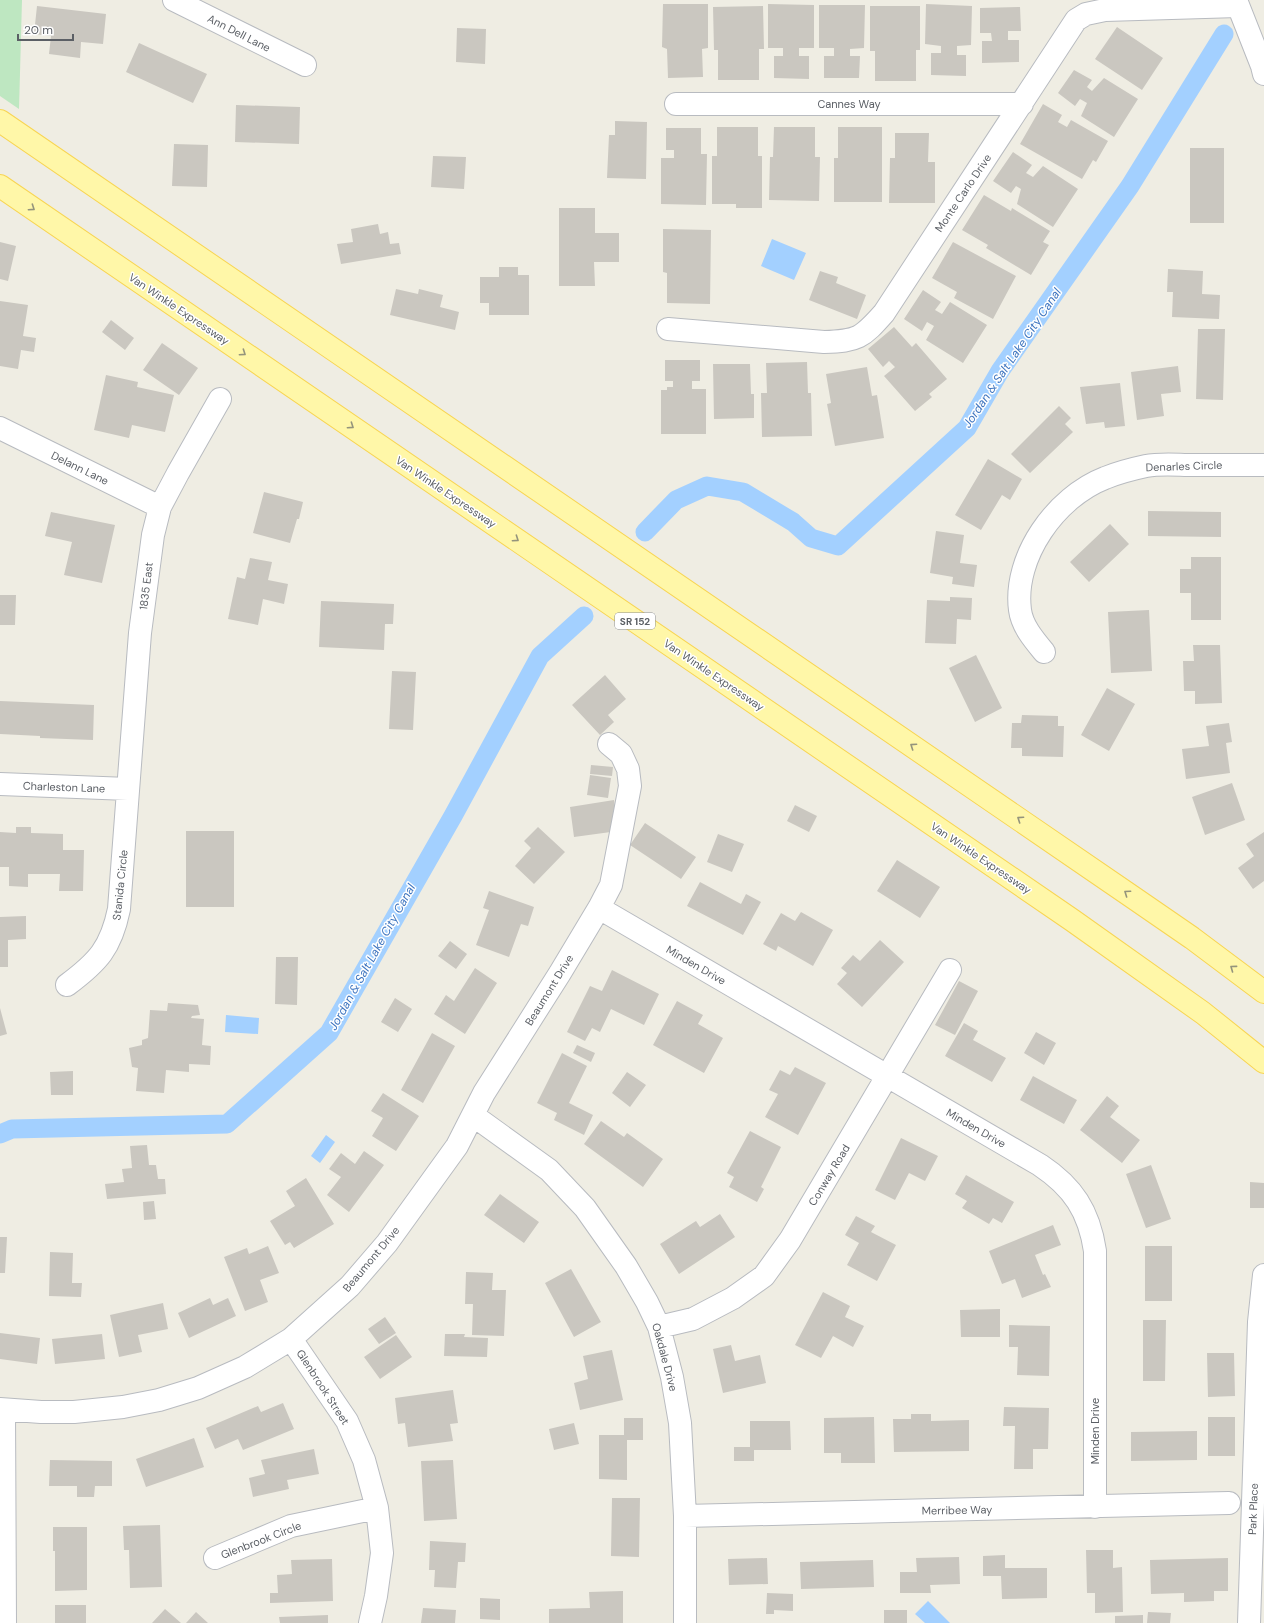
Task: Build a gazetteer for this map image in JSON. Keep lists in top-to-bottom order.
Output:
{
  "streets": {
    "main road": ["Van Winkle Expressway", "SR 152"],
    "street": [
      "Ann Dell Lane",
      "Cannes Way",
      "Monte Carlo Drive",
      "Denarles Circle",
      "Delann Lane",
      "1835 East",
      "Charleston Lane",
      "Stanida Circle",
      "Minden Drive",
      "Beaumont Drive",
      "Conway Road",
      "Oakdale Drive",
      "Glenbrook Street",
      "Park Place",
      "Merribee Way",
      "Glenbrook Circle"
    ]
  },
  "crossings": [
    ["Cannes Way", "Monte Carlo Drive"],
    ["Delann Lane", "1835 East"],
    ["1835 East", "Charleston Lane"],
    ["1835 East", "Stanida Circle"],
    ["Charleston Lane", "Stanida Circle"],
    ["Minden Drive", "Beaumont Drive"],
    ["Minden Drive", "Conway Road"],
    ["Minden Drive", "Merribee Way"],
    ["Beaumont Drive", "Oakdale Drive"],
    ["Beaumont Drive", "Glenbrook Street"],
    ["Conway Road", "Oakdale Drive"],
    ["Oakdale Drive", "Merribee Way"],
    ["Glenbrook Street", "Glenbrook Circle"]
  ],
  "water": ["Jordan & Salt Lake City Canal"],
  "scale_bar": "20 m"
}
